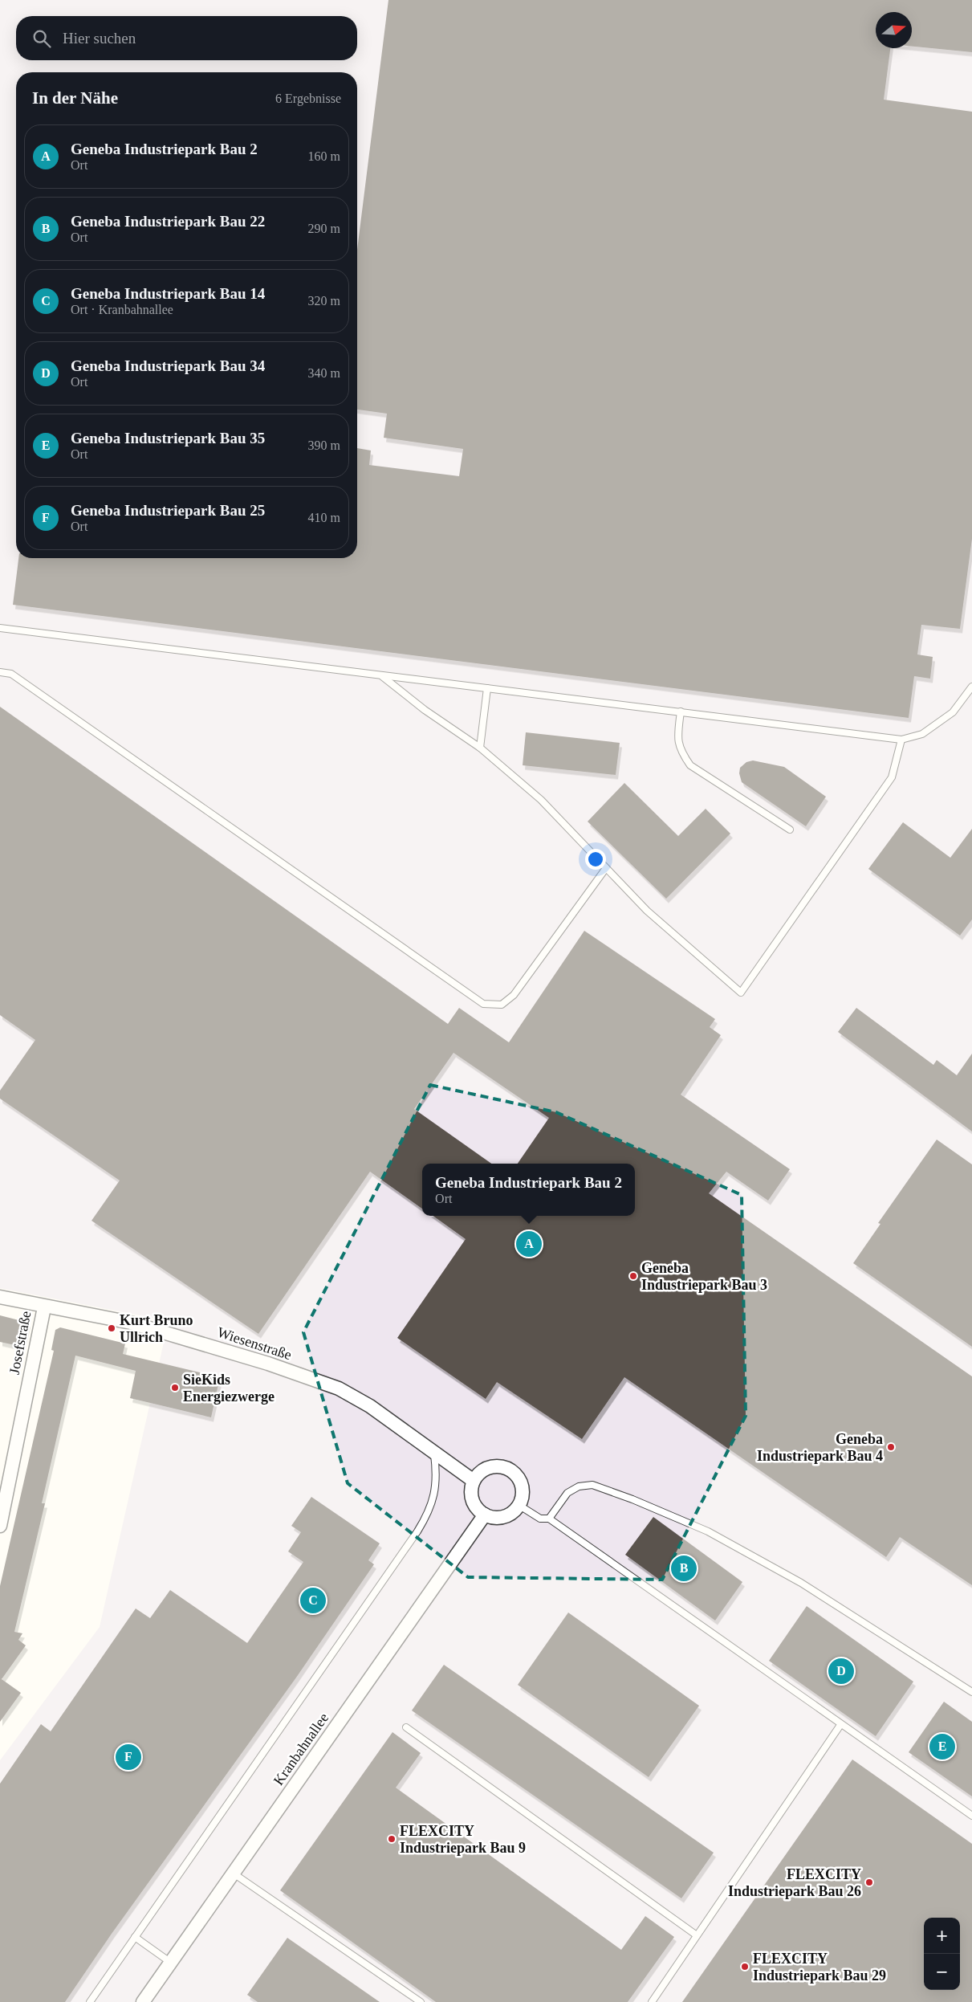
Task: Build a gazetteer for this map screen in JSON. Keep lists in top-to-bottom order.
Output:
{
  "streets": {
    "street": ["Josefstraße", "Wiesenstraße", "Kranbahnallee"]
  },
  "crossings": [
    ["Josefstraße", "Wiesenstraße"],
    ["Wiesenstraße", "Kranbahnallee"]
  ],
  "places": [
    "Geneba Industriepark Bau 3",
    "Kurt Bruno Ullrich",
    "SieKids Energiezwerge",
    "Geneba Industriepark Bau 4",
    "FLEXCITY Industriepark Bau 9",
    "FLEXCITY Industriepark Bau 26",
    "FLEXCITY Industriepark Bau 29"
  ],
  "north": "right",
  "page": {
    "search": "Hier suchen",
    "heading": ["In der Nähe", "6 Ergebnisse"],
    "list": [
      {
        "mark": "A",
        "name": "Geneba Industriepark Bau 2",
        "note": "Ort",
        "value": "160 m"
      },
      {
        "mark": "B",
        "name": "Geneba Industriepark Bau 22",
        "note": "Ort",
        "value": "290 m"
      },
      {
        "mark": "C",
        "name": "Geneba Industriepark Bau 14",
        "note": "Ort · Kranbahnallee",
        "value": "320 m"
      },
      {
        "mark": "D",
        "name": "Geneba Industriepark Bau 34",
        "note": "Ort",
        "value": "340 m"
      },
      {
        "mark": "E",
        "name": "Geneba Industriepark Bau 35",
        "note": "Ort",
        "value": "390 m"
      },
      {
        "mark": "F",
        "name": "Geneba Industriepark Bau 25",
        "note": "Ort",
        "value": "410 m"
      }
    ],
    "popup": ["Geneba Industriepark Bau 2", "Ort"],
    "pins": [
      "A",
      "B",
      "C",
      "D",
      "E",
      "F"
    ],
    "map_buttons": ["+", "−"]
  }
}
